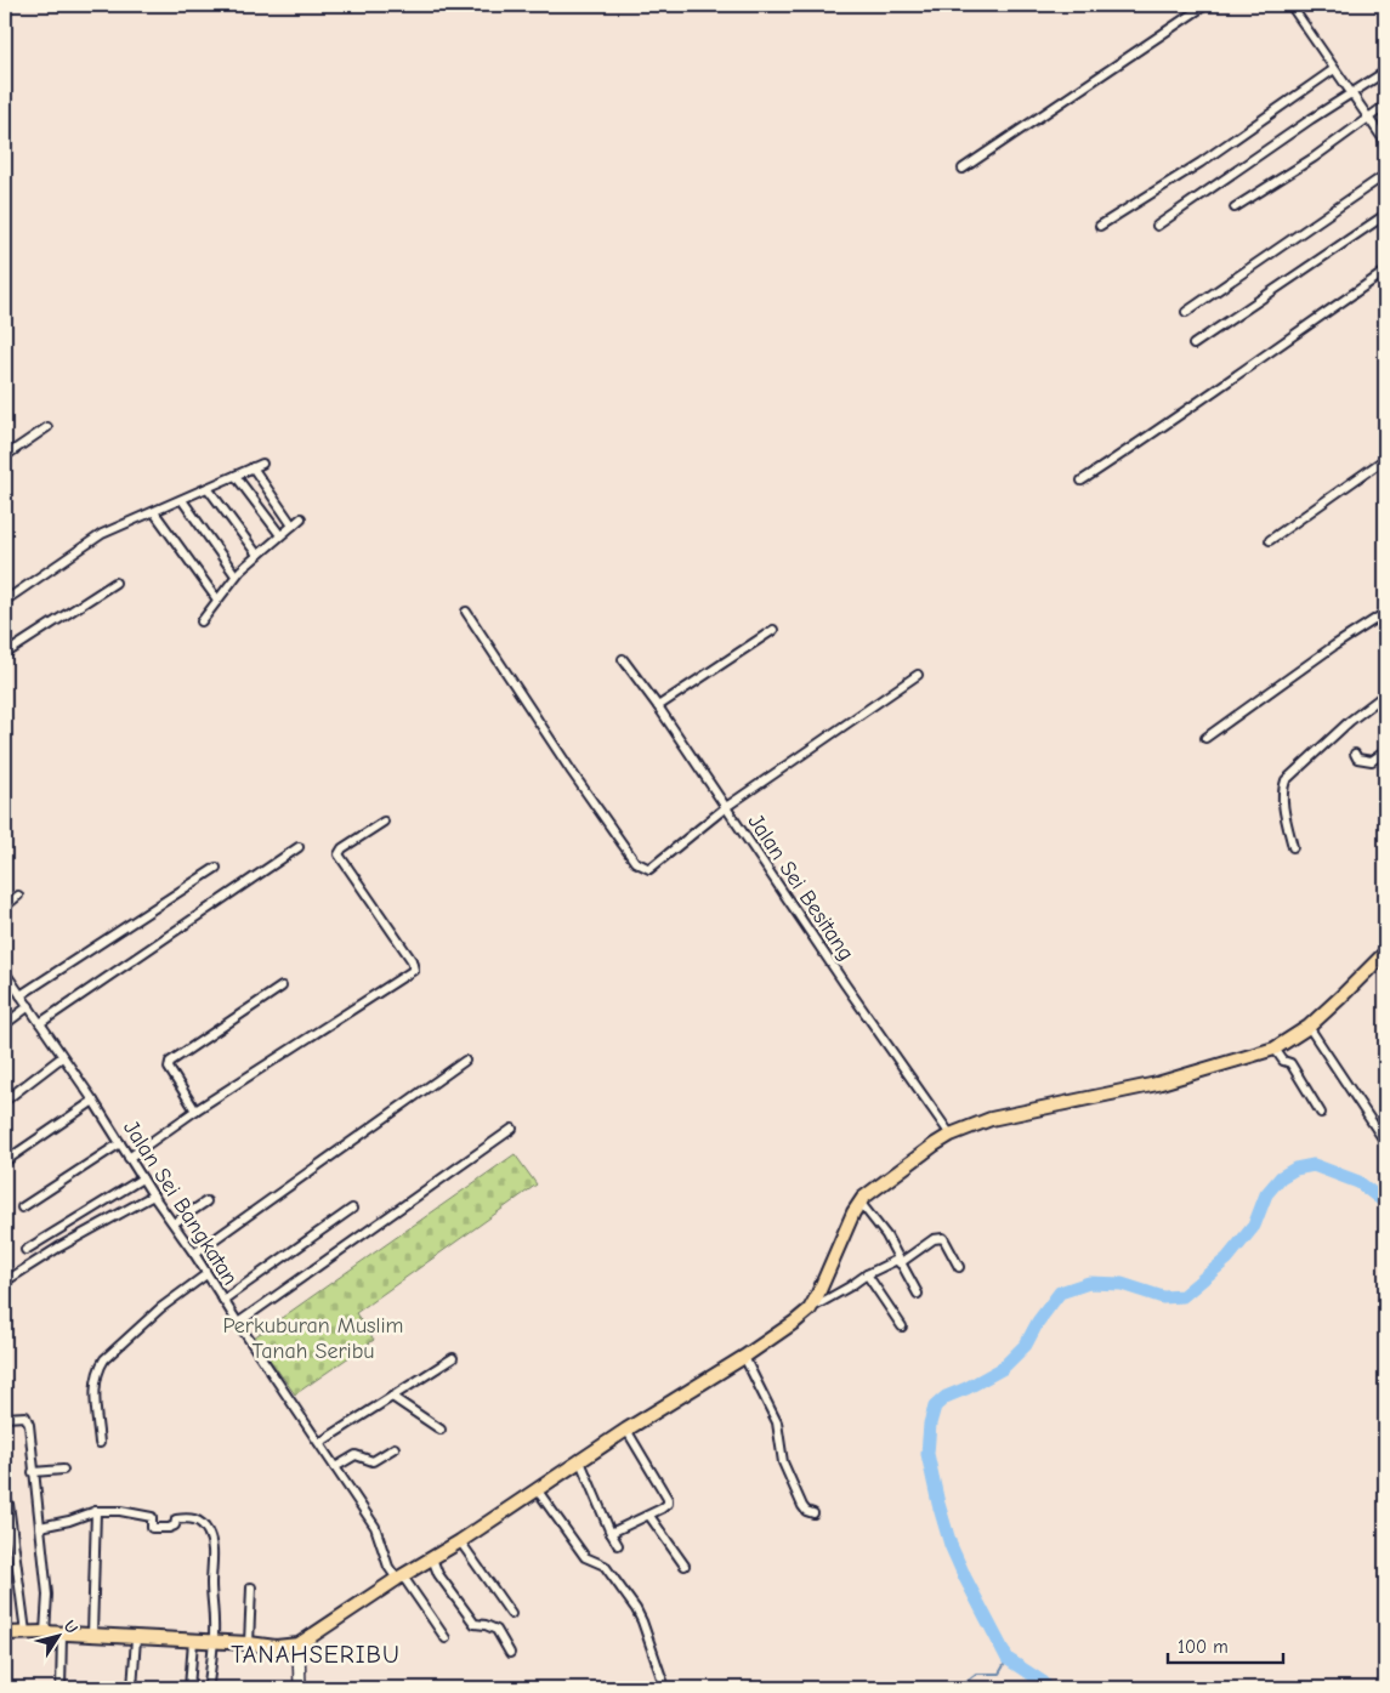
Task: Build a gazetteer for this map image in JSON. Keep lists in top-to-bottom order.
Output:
{
  "streets": {
    "street": ["Jalan Sei Besitang", "Jalan Sei Bangkatan"]
  },
  "districts": ["TANAHSERIBU"],
  "parks": ["Perkuburan Muslim Tanah Seribu"],
  "scale_bar": "100 m",
  "north": "top right"
}
